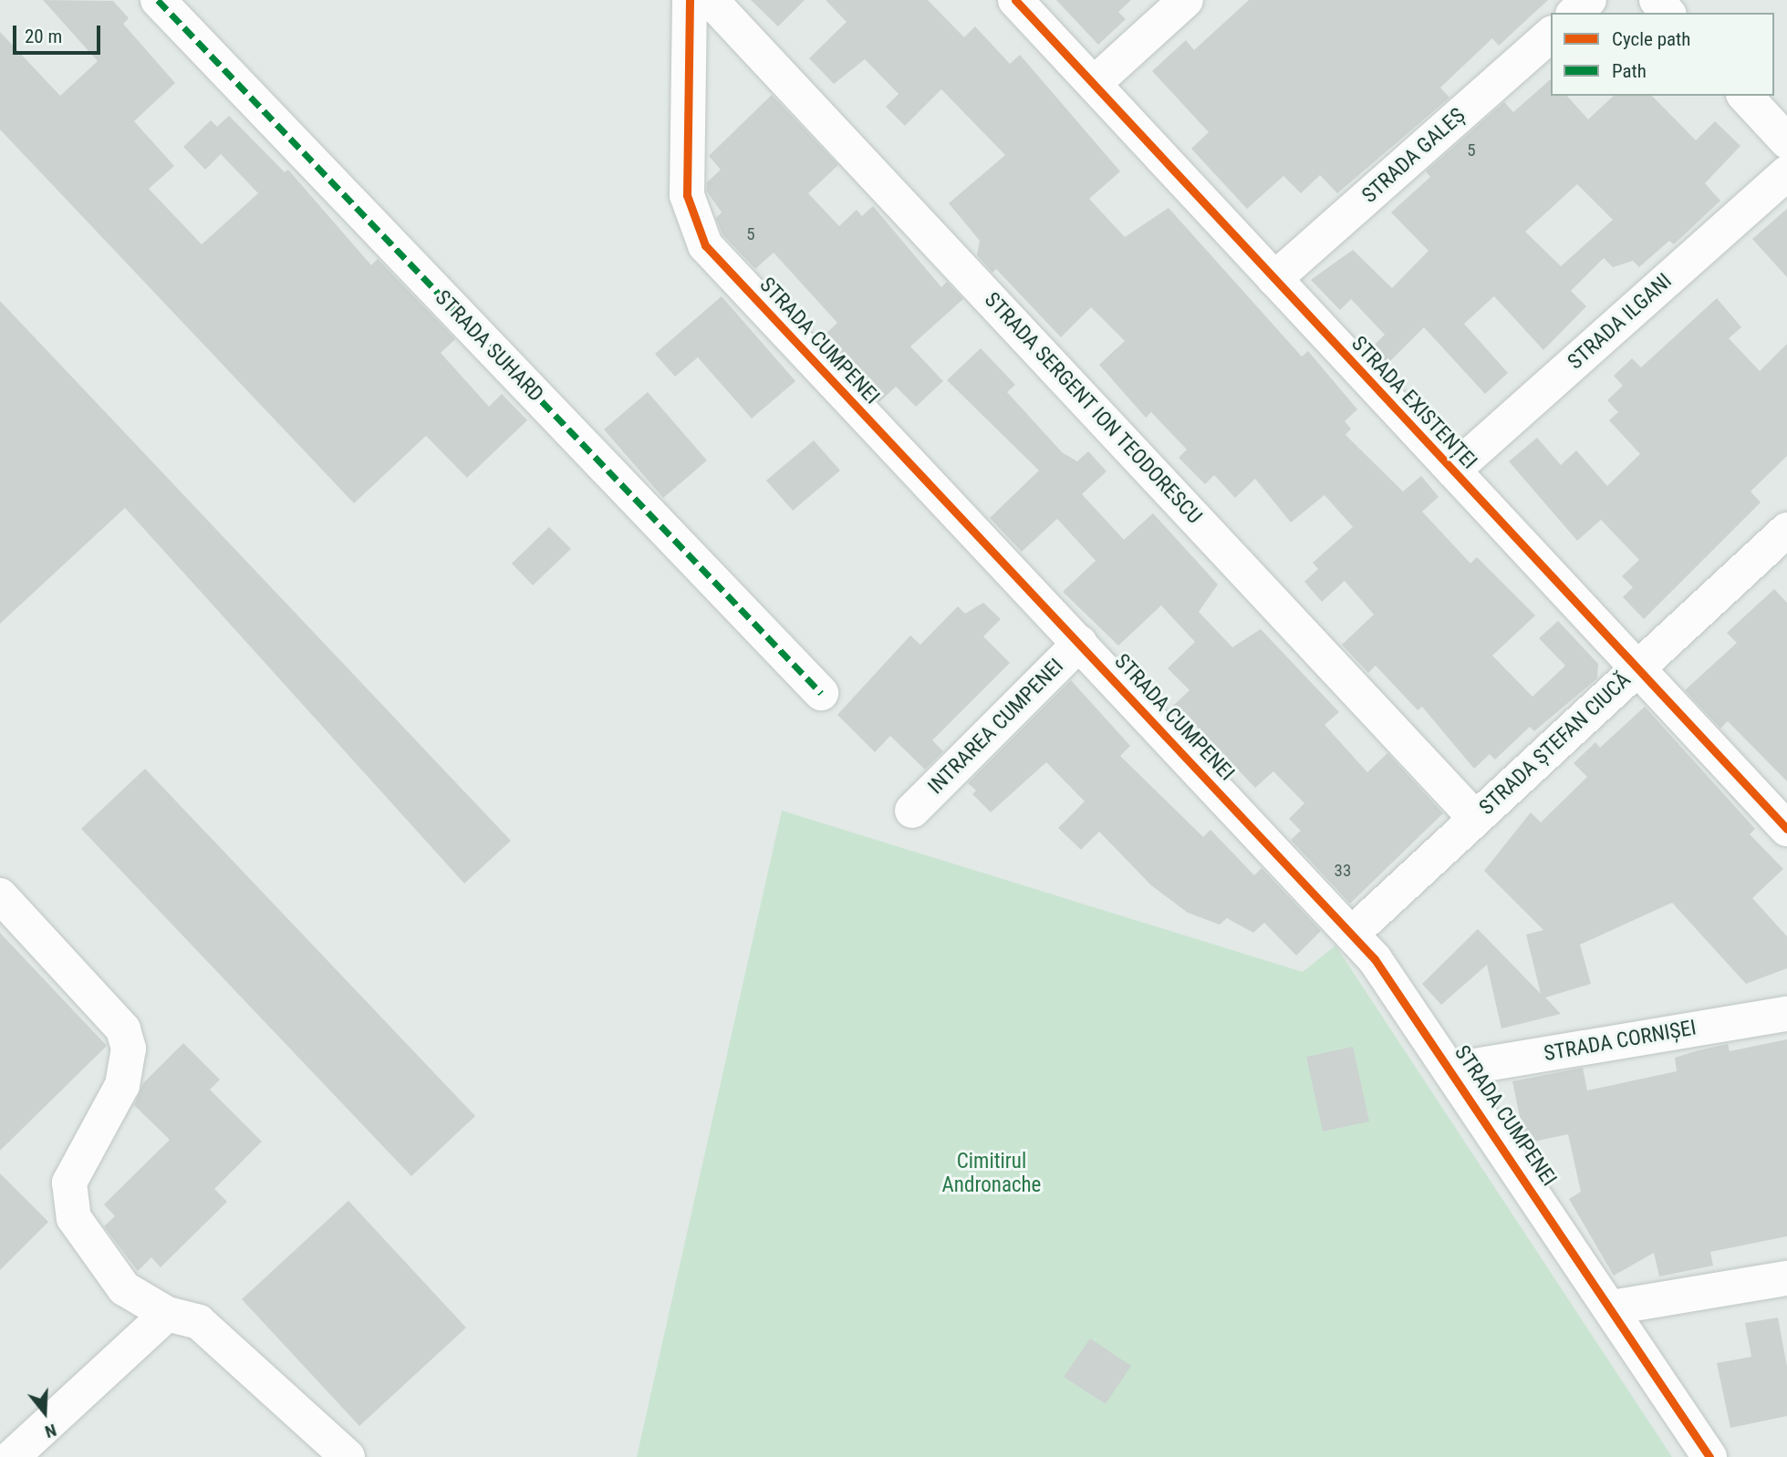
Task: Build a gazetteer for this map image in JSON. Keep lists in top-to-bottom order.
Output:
{
  "streets": {
    "street": [
      "STRADA GALEȘ",
      "STRADA ILGANI",
      "STRADA CUMPENEI",
      "STRADA SUHARD",
      "STRADA EXISTENȚEI",
      "STRADA SERGENT ION TEODORESCU",
      "INTRAREA CUMPENEI",
      "STRADA ȘTEFAN CIUCĂ",
      "STRADA CORNIȘEI"
    ]
  },
  "crossings": [
    ["STRADA GALEȘ", "STRADA EXISTENȚEI"],
    ["STRADA ILGANI", "STRADA EXISTENȚEI"],
    ["STRADA CUMPENEI", "INTRAREA CUMPENEI"],
    ["STRADA CUMPENEI", "STRADA ȘTEFAN CIUCĂ"],
    ["STRADA CUMPENEI", "STRADA CORNIȘEI"],
    ["STRADA EXISTENȚEI", "STRADA ȘTEFAN CIUCĂ"],
    ["STRADA SERGENT ION TEODORESCU", "STRADA ȘTEFAN CIUCĂ"]
  ],
  "parks": ["Cimitirul Andronache"],
  "house_numbers": ["5", "5", "33"],
  "legend": ["Cycle path", "Path"],
  "scale_bar": "20 m",
  "north": "bottom"
}
